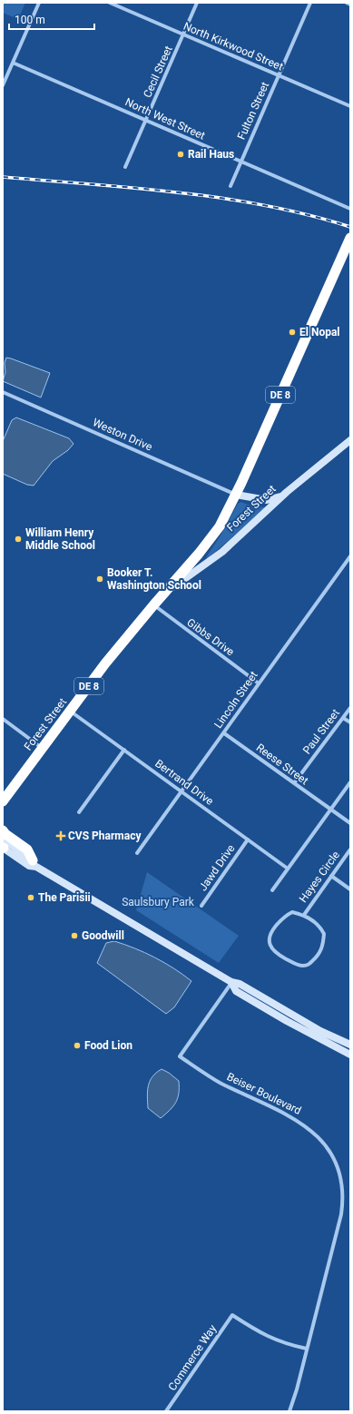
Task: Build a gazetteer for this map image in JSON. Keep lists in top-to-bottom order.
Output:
{
  "streets": {
    "highway": ["DE 8", "Forest Street"],
    "street": [
      "North Kirkwood Street",
      "Cecil Street",
      "Fulton Street",
      "North West Street",
      "Weston Drive",
      "Gibbs Drive",
      "Lincoln Street",
      "Paul Street",
      "Reese Street",
      "Bertrand Drive",
      "Jawd Drive",
      "Hayes Circle",
      "Beiser Boulevard",
      "Commerce Way"
    ]
  },
  "crossings": [
    ["North Kirkwood Street", "Cecil Street"],
    ["North Kirkwood Street", "Fulton Street"],
    ["Cecil Street", "North West Street"],
    ["Fulton Street", "North West Street"],
    ["DE 8", "Weston Drive"],
    ["DE 8", "Forest Street"],
    ["Weston Drive", "Forest Street"],
    ["Forest Street", "Gibbs Drive"],
    ["Forest Street", "Bertrand Drive"],
    ["Gibbs Drive", "Lincoln Street"],
    ["Lincoln Street", "Reese Street"],
    ["Lincoln Street", "Bertrand Drive"],
    ["Paul Street", "Reese Street"],
    ["Bertrand Drive", "Jawd Drive"],
    ["Beiser Boulevard", "Commerce Way"]
  ],
  "parks": ["Saulsbury Park"],
  "places": {
    "other": [
      "Rail Haus",
      "El Nopal",
      "William Henry Middle School",
      "Booker T. Washington School",
      "The Parisii",
      "Goodwill",
      "Food Lion"
    ],
    "health": ["CVS Pharmacy"]
  },
  "scale_bar": "100 m"
}
